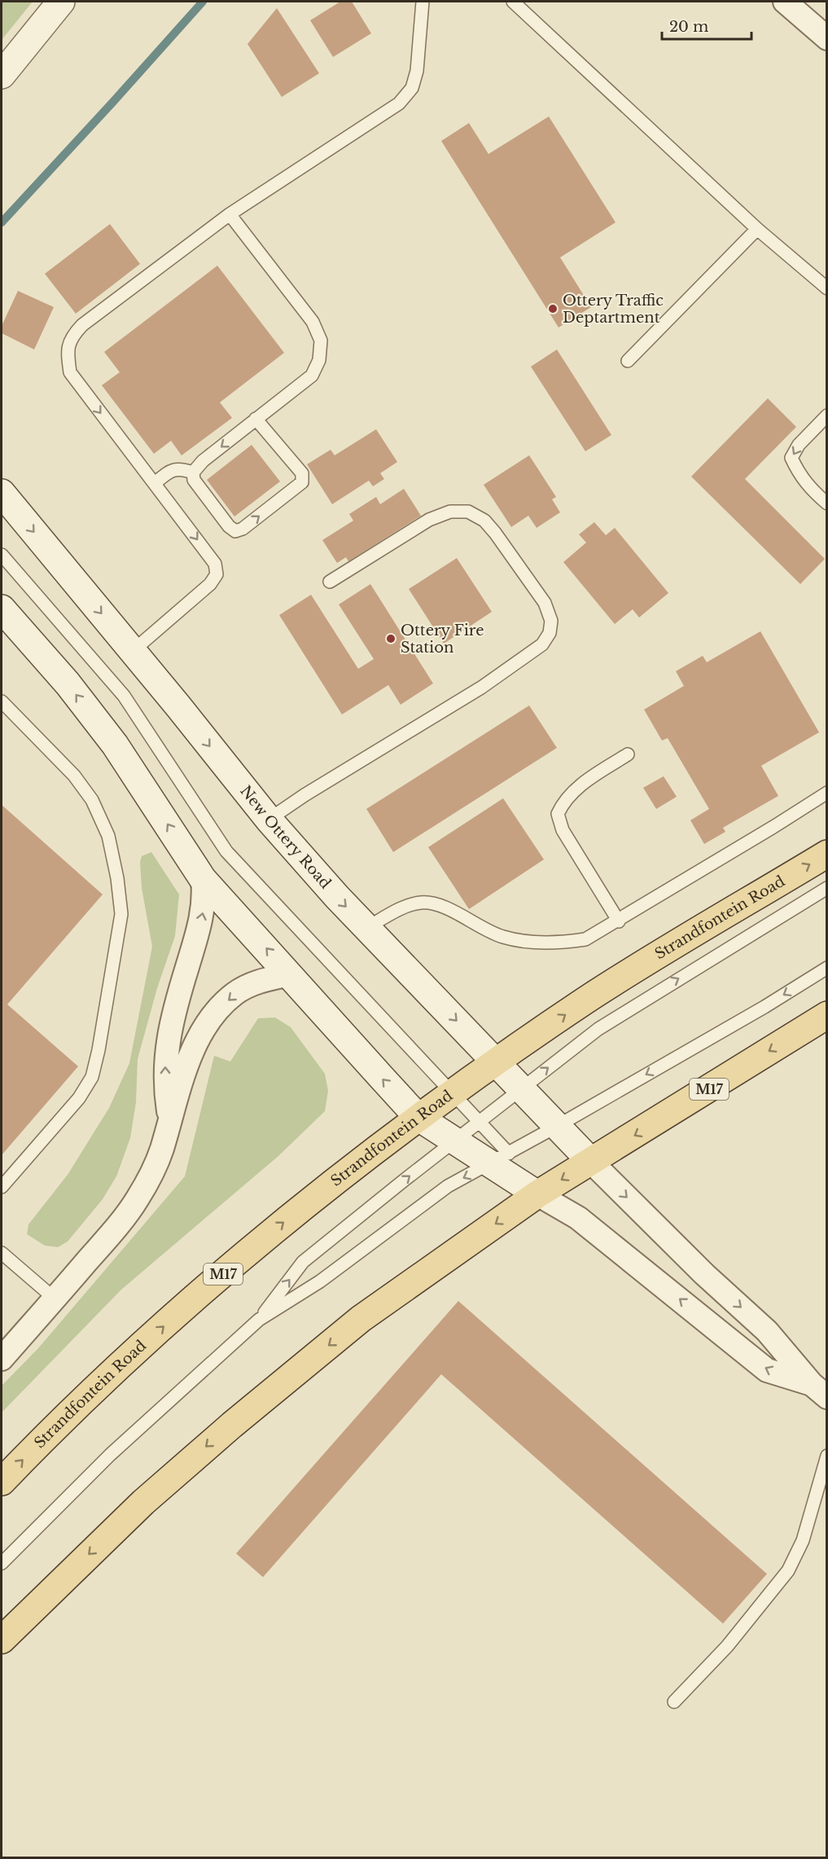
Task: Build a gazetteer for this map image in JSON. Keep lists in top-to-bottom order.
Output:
{
  "streets": {
    "main road": ["New Ottery Road", "Strandfontein Road", "M17"]
  },
  "crossings": [
    ["New Ottery Road", "Strandfontein Road"],
    ["New Ottery Road", "M17"]
  ],
  "places": ["Ottery Traffic Deptartment", "Ottery Fire Station"],
  "scale_bar": "20 m"
}
